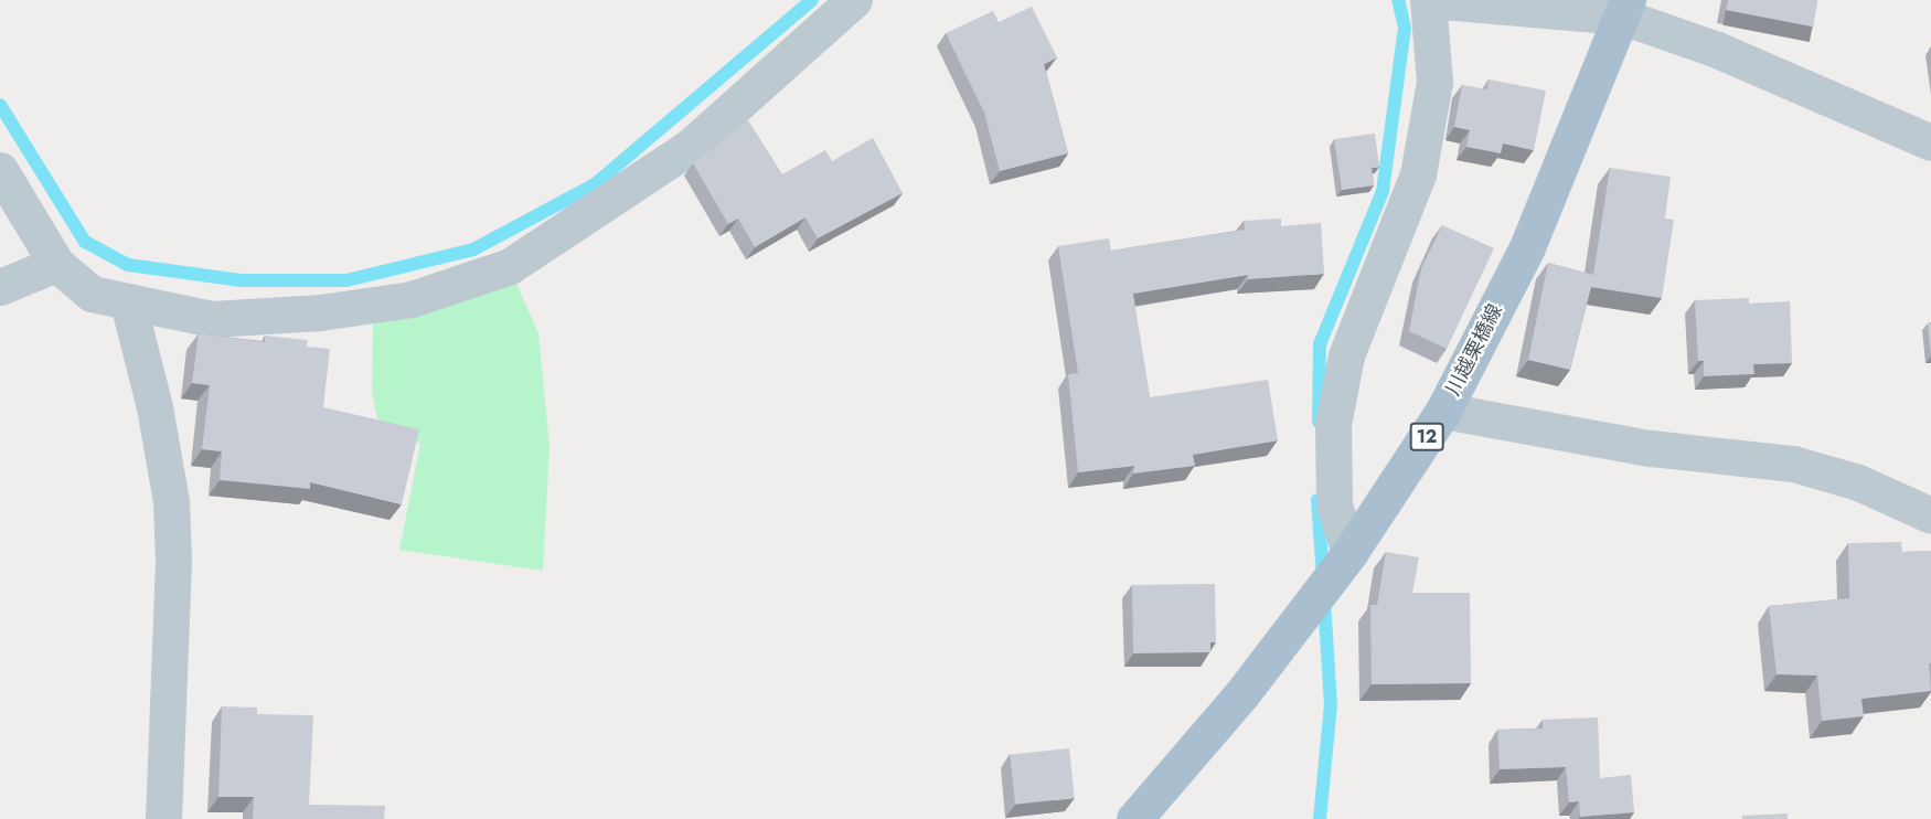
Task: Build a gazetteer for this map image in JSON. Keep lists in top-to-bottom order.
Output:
{
  "streets": {
    "main road": ["川越栗橋線", "12"]
  }
}
